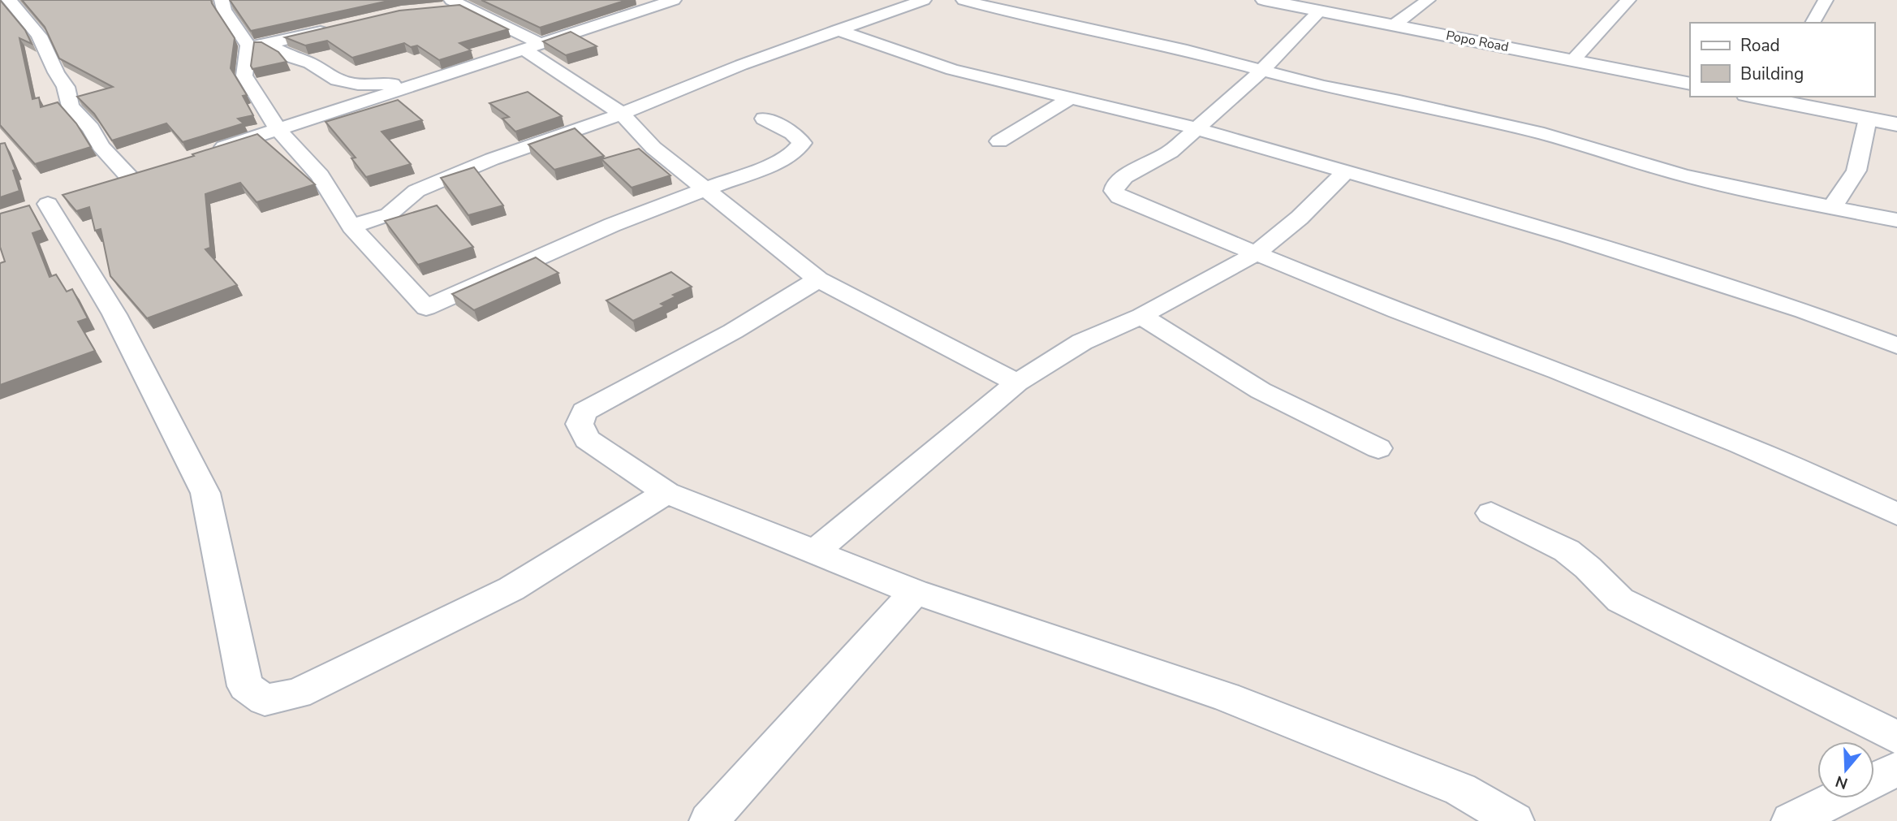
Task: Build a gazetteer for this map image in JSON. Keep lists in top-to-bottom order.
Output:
{
  "streets": {
    "main road": ["Popo Road"]
  },
  "legend": ["Road", "Building"],
  "north": "bottom"
}
